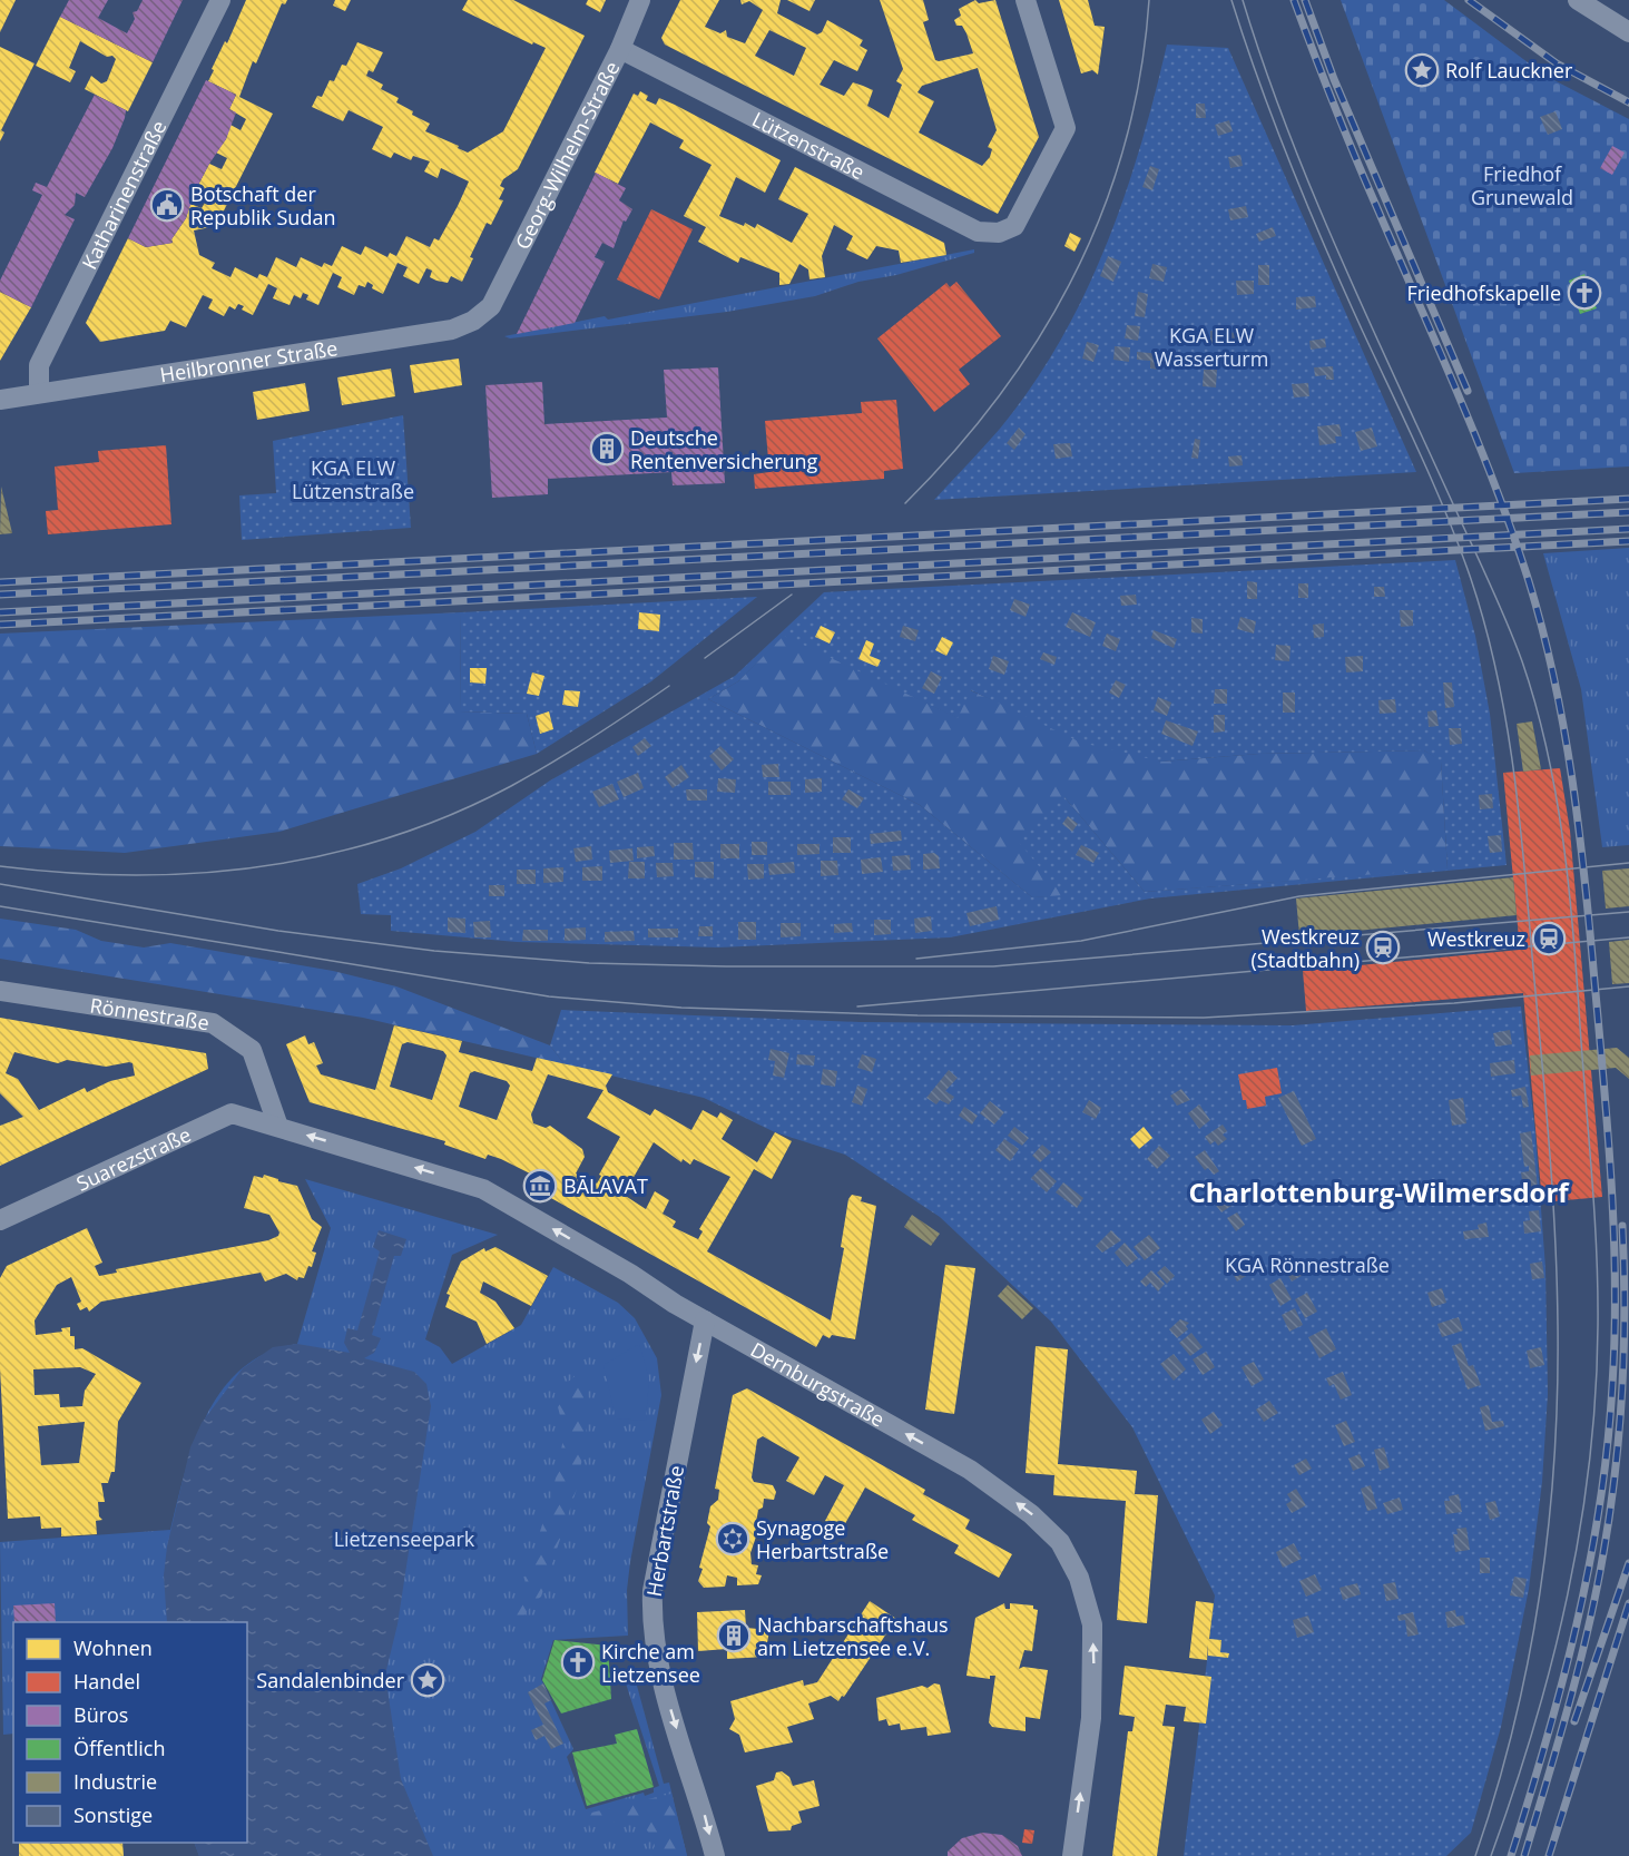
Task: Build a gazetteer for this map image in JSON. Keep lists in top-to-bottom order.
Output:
{
  "streets": {
    "street": [
      "Lützenstraße",
      "Georg-Wilhelm-Straße",
      "Katharinenstraße",
      "Heilbronner Straße",
      "Rönnestraße",
      "Suarezstraße",
      "Dernburgstraße",
      "Herbartstraße"
    ]
  },
  "crossings": [
    ["Lützenstraße", "Georg-Wilhelm-Straße"],
    ["Georg-Wilhelm-Straße", "Heilbronner Straße"],
    ["Katharinenstraße", "Heilbronner Straße"],
    ["Rönnestraße", "Suarezstraße"],
    ["Rönnestraße", "Dernburgstraße"],
    ["Suarezstraße", "Dernburgstraße"],
    ["Dernburgstraße", "Herbartstraße"]
  ],
  "one_way": ["Dernburgstraße", "Herbartstraße"],
  "districts": ["Charlottenburg-Wilmersdorf"],
  "parks": [
    "Friedhof Grunewald",
    "KGA ELW Wasserturm",
    "KGA ELW Lützenstraße",
    "KGA Rönnestraße",
    "Lietzenseepark"
  ],
  "places": {
    "place": ["Rolf Lauckner", "Sandalenbinder"],
    "public building": ["Botschaft der Republik Sudan"],
    "church": ["Friedhofskapelle", "Kirche am Lietzensee"],
    "building": ["Deutsche Rentenversicherung", "Nachbarschaftshaus am Lietzensee e.V."],
    "station": ["Westkreuz", "Westkreuz (Stadtbahn)"],
    "museum": ["BĀLAVAT"],
    "synagogue": ["Synagoge Herbartstraße"]
  },
  "legend": [
    "Wohnen",
    "Handel",
    "Büros",
    "Öffentlich",
    "Industrie",
    "Sonstige"
  ]
}
